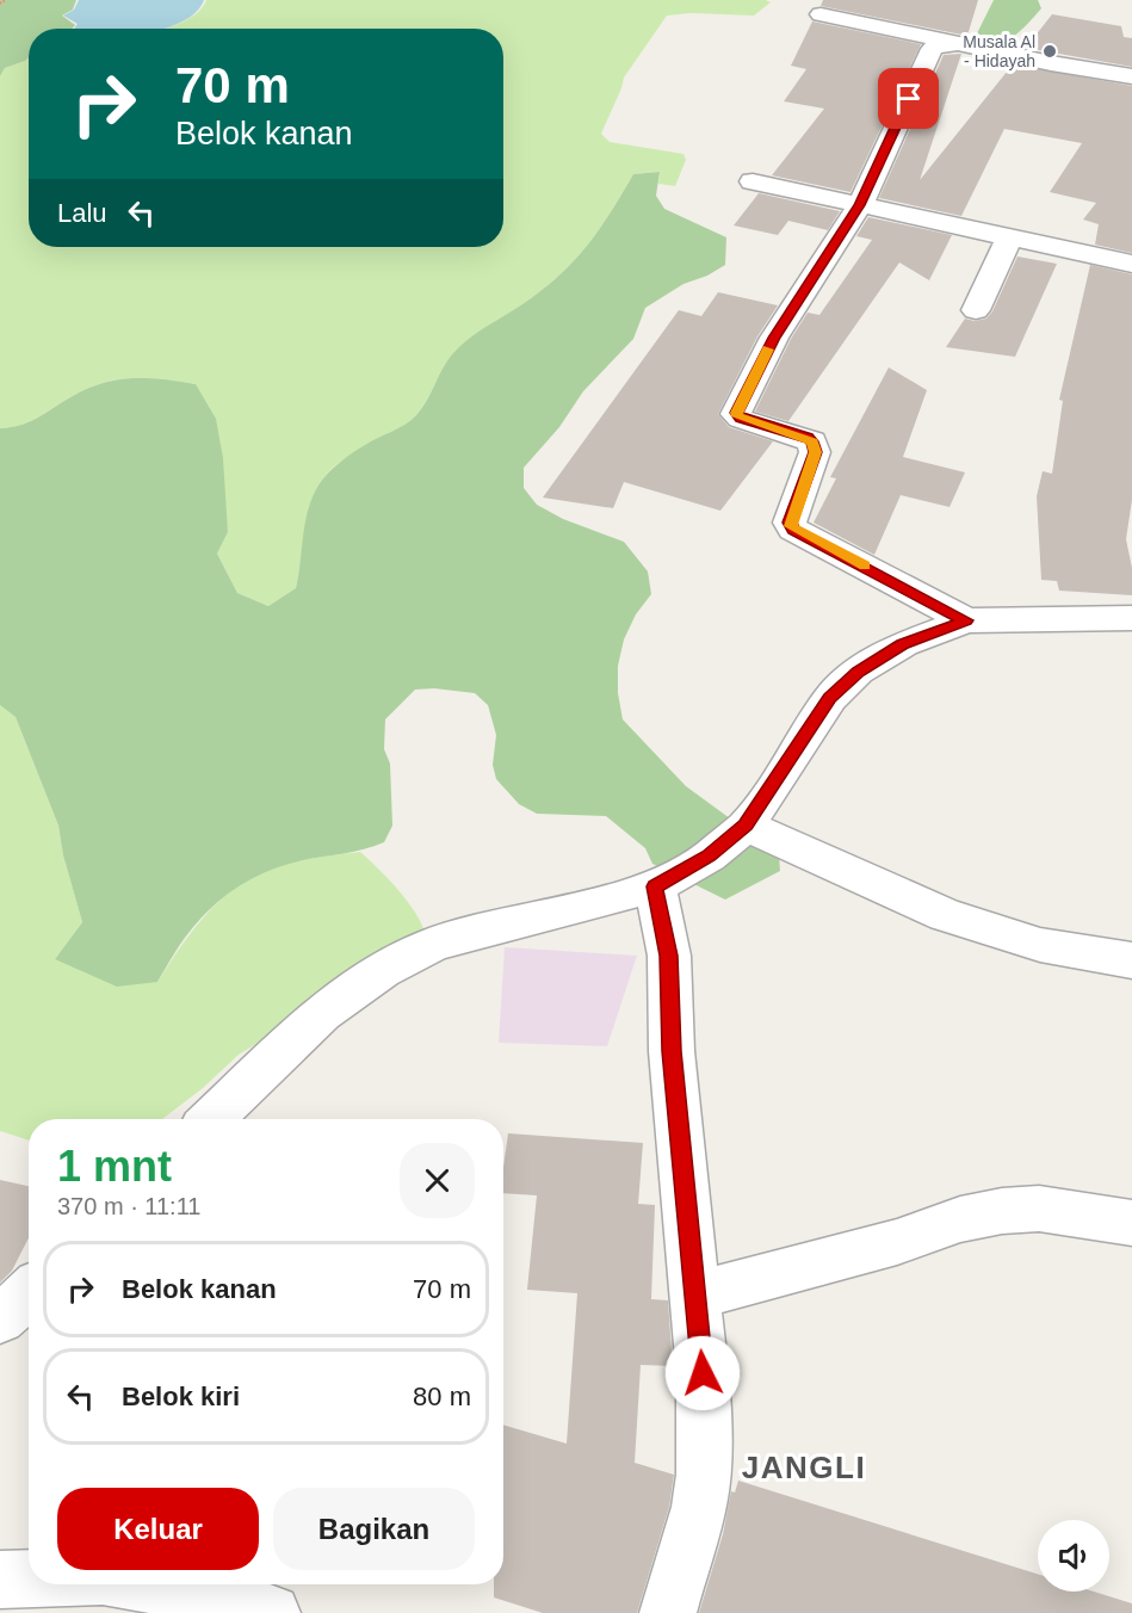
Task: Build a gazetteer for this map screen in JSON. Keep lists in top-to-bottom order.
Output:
{
  "districts": ["JANGLI"],
  "places": ["Musala Al - Hidayah"],
  "page": {
    "turn": ["70 m", "Belok kanan"],
    "then": "Lalu",
    "heading": ["1 mnt", "370 m · 11:11"],
    "list": [
      {
        "name": "Belok kanan",
        "value": "70 m"
      },
      {
        "name": "Belok kiri",
        "value": "80 m"
      }
    ],
    "buttons": ["Keluar", "Bagikan"]
  }
}
